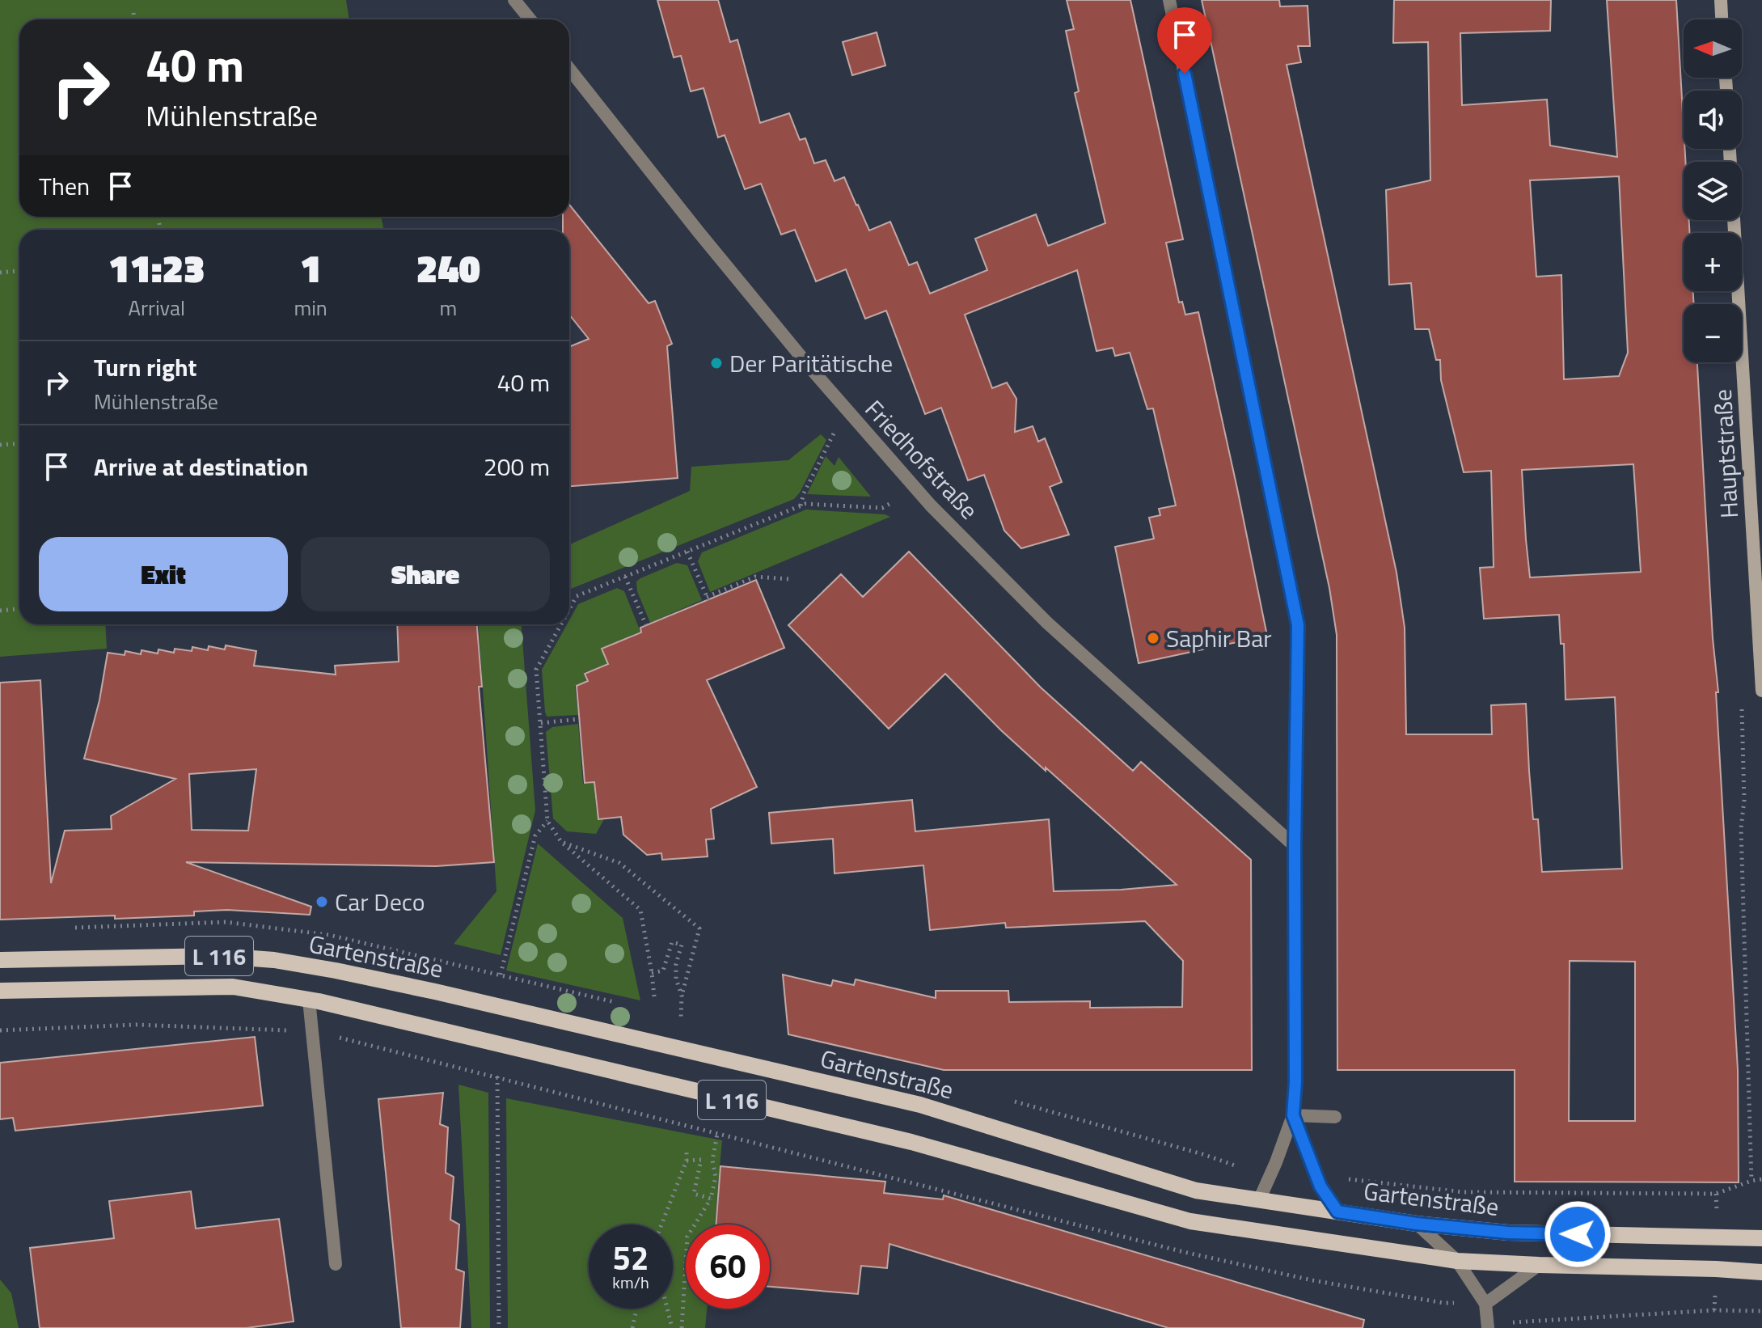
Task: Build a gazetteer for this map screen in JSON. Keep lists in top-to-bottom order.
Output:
{
  "streets": {
    "main road": ["L 116", "Gartenstraße"],
    "street": ["Hauptstraße", "Friedhofstraße"]
  },
  "places": ["Der Paritätische", "Saphir Bar", "Car Deco"],
  "north": "left",
  "page": {
    "map_buttons": ["+", "−"],
    "turn": ["40 m", "Mühlenstraße"],
    "then": "Then",
    "eta": [
      "11:23",
      "Arrival",
      "1",
      "min",
      "240",
      "m"
    ],
    "list": [
      {
        "name": "Turn right",
        "note": "Mühlenstraße",
        "value": "40 m"
      },
      {
        "name": "Arrive at destination",
        "value": "200 m"
      }
    ],
    "buttons": ["Exit", "Share"],
    "speed": "52 km/h",
    "limit": "60"
  }
}
